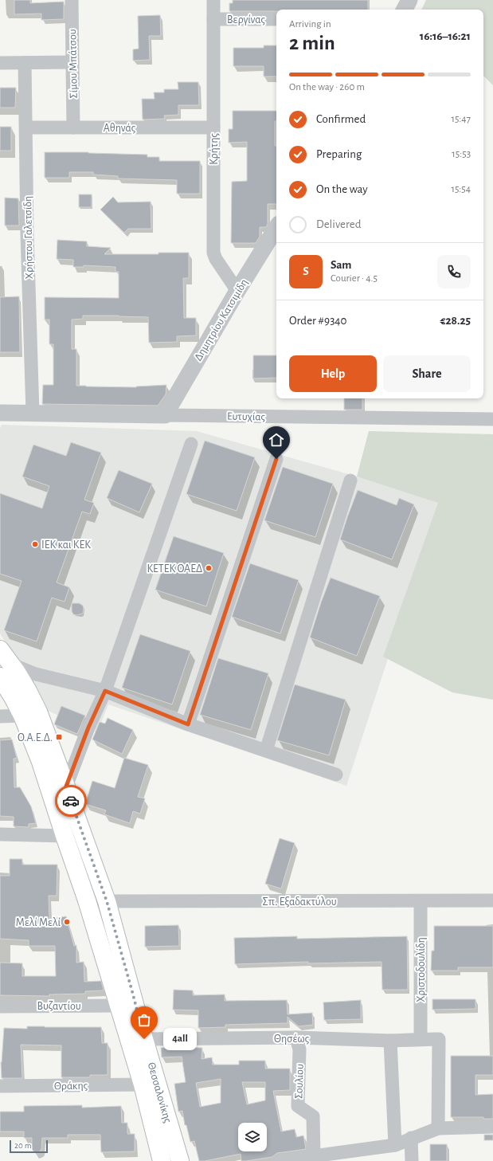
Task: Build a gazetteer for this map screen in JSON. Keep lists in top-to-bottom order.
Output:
{
  "streets": {
    "main road": ["Θεσσαλονίκης"],
    "street": [
      "Βεργίνας",
      "Σίμου Μπάτσου",
      "Αθηνάς",
      "Κρήτης",
      "Χρήστου Γαλετσίδη",
      "Δημητρίου Κατσιμίδη",
      "Ευτυχίας",
      "Σπ. Εξαδακτύλου",
      "Χριστοδουλίδη",
      "Βυζαντίου",
      "Θησέως",
      "Σουλίου",
      "Θράκης"
    ]
  },
  "crossings": [
    ["Βεργίνας", "Κρήτης"],
    ["Σίμου Μπάτσου", "Αθηνάς"],
    ["Αθηνάς", "Κρήτης"],
    ["Αθηνάς", "Χρήστου Γαλετσίδη"],
    ["Κρήτης", "Δημητρίου Κατσιμίδη"],
    ["Χρήστου Γαλετσίδη", "Ευτυχίας"],
    ["Δημητρίου Κατσιμίδη", "Ευτυχίας"],
    ["Σπ. Εξαδακτύλου", "Χριστοδουλίδη"],
    ["Σπ. Εξαδακτύλου", "Θεσσαλονίκης"],
    ["Χριστοδουλίδη", "Θησέως"],
    ["Βυζαντίου", "Θεσσαλονίκης"],
    ["Θησέως", "Σουλίου"],
    ["Θησέως", "Θεσσαλονίκης"],
    ["Θράκης", "Θεσσαλονίκης"]
  ],
  "places": {
    "other": [
      "ΙΕΚ και ΚΕΚ",
      "ΚΕΤΕΚ ΟΑΕΔ",
      "Μελί Μελί",
      "4all"
    ],
    "transit": ["Ο.Α.Ε.Δ."]
  },
  "scale_bar": "20 m",
  "page": {
    "heading": ["2 min", "Arriving in", "16:16–16:21"],
    "panel": [
      "Sam",
      "Courier · 4.5",
      "Order #9340",
      "€28.25"
    ],
    "bar": "On the way · 260 m",
    "list": [
      ["Confirmed", "15:47"],
      ["Preparing", "15:53"],
      ["On the way", "15:54"],
      "Delivered"
    ],
    "round": "S",
    "buttons": ["Help", "Share"],
    "bubble": "4all",
    "scale": "20 m"
  }
}
